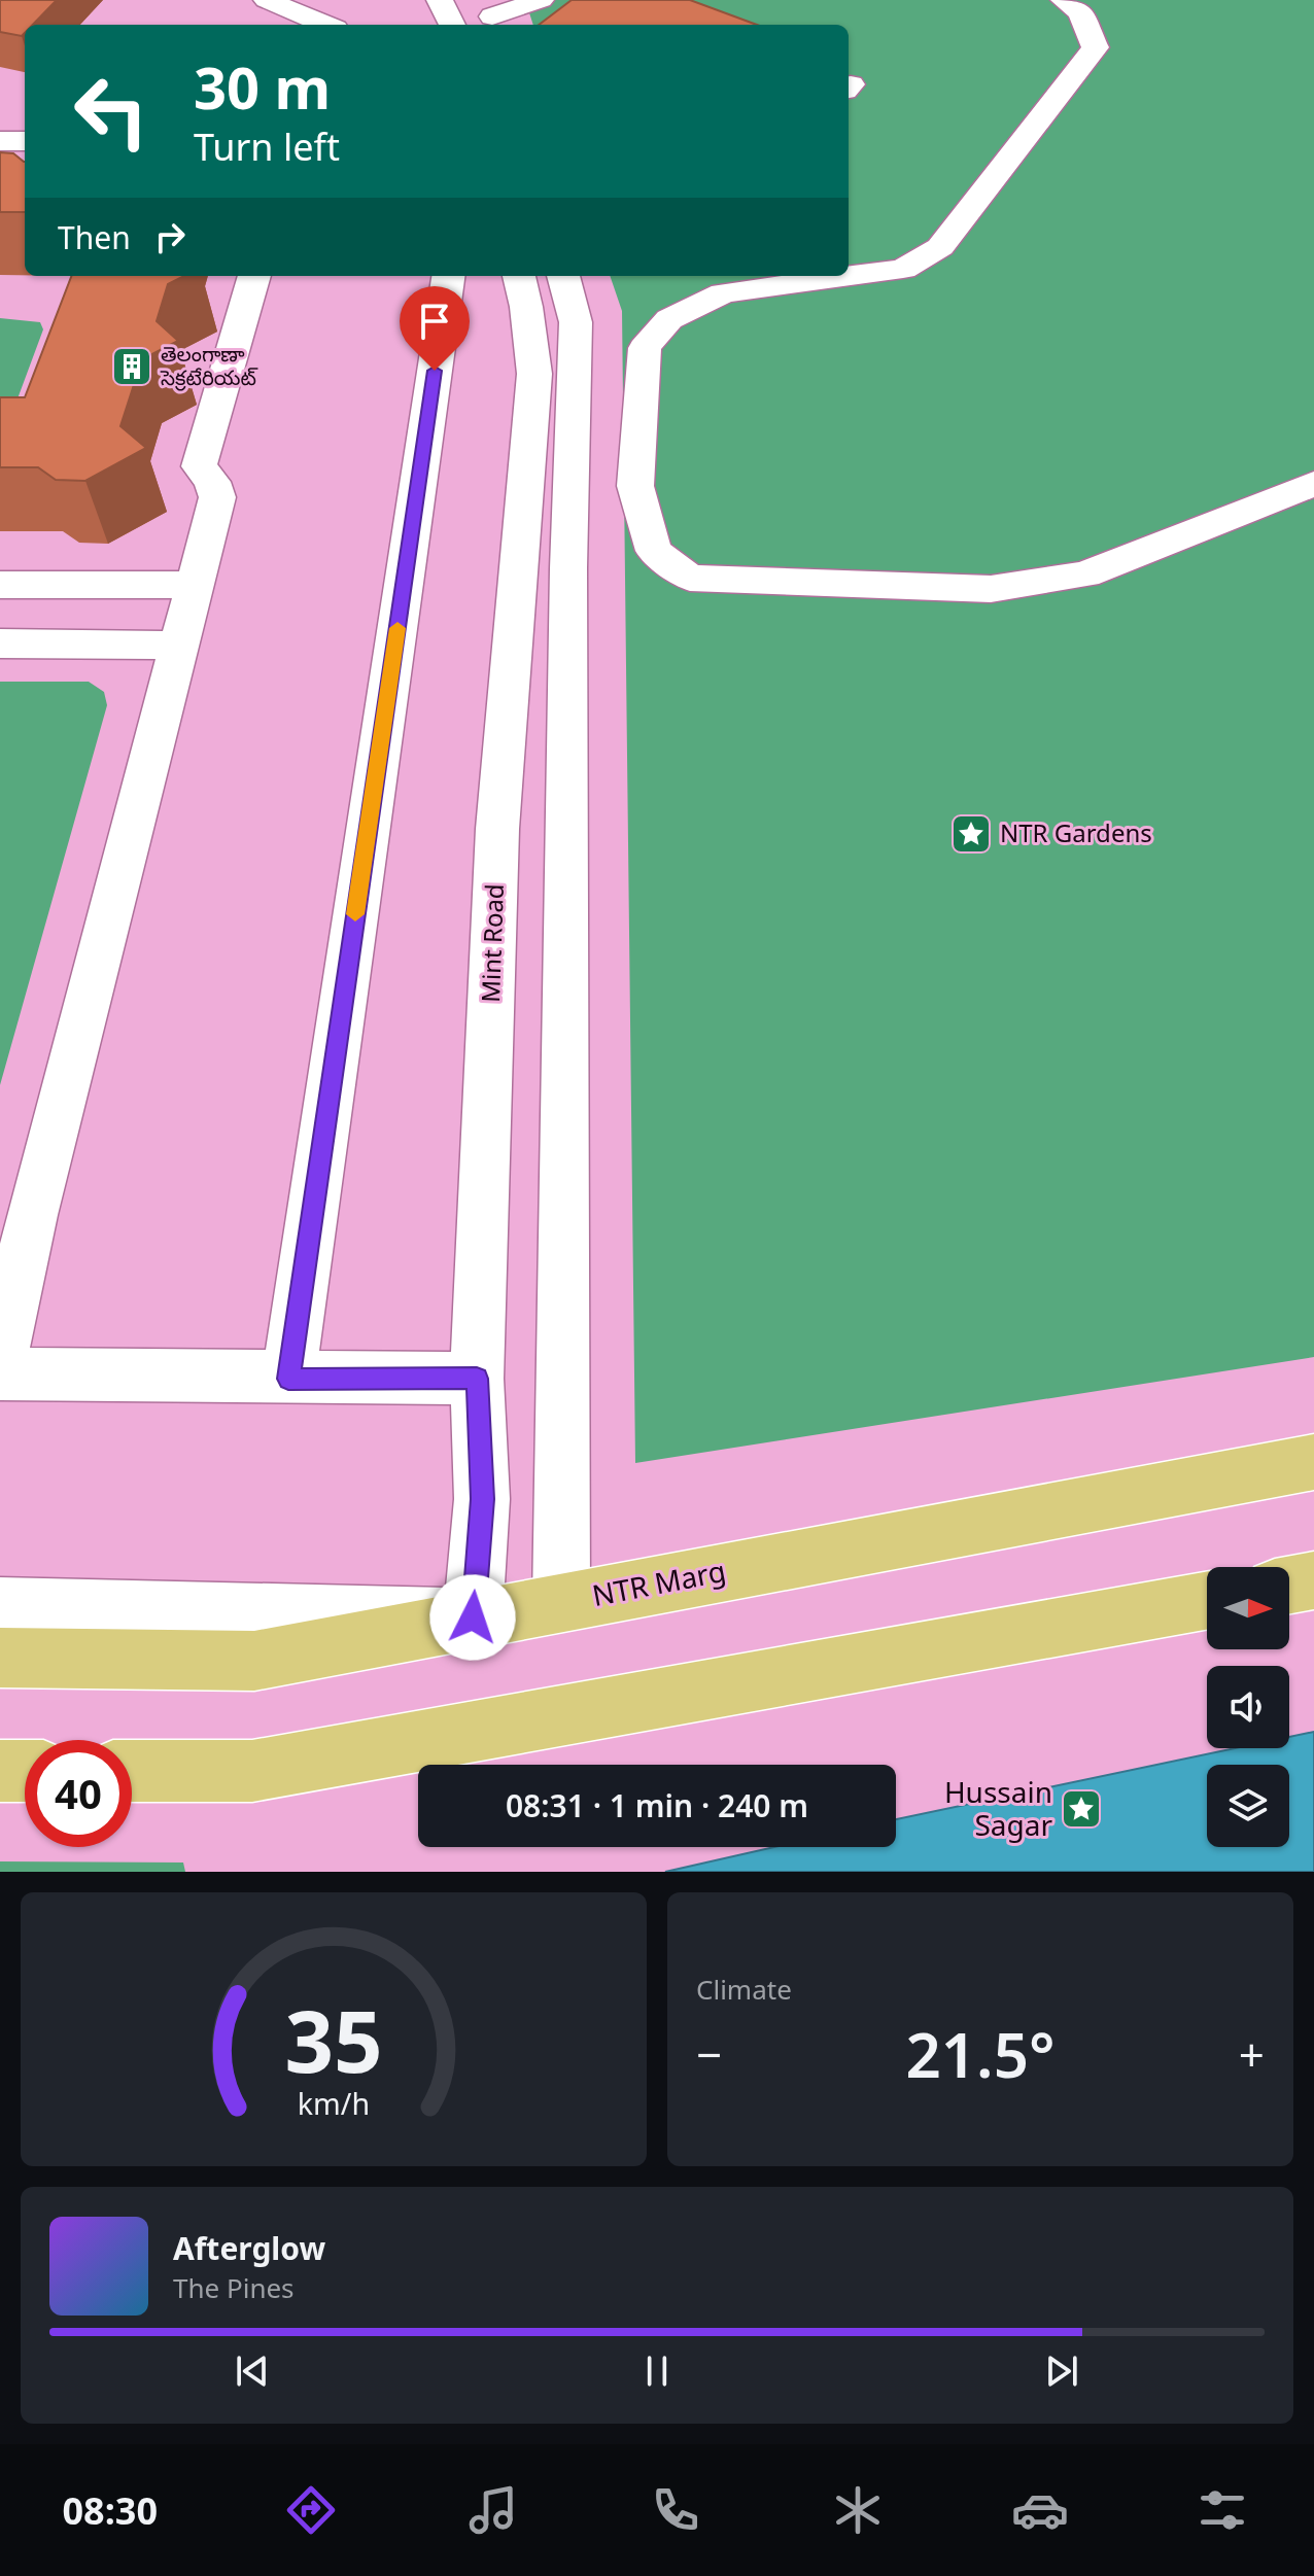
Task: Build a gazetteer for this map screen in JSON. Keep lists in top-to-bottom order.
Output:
{
  "streets": {
    "main road": ["NTR Marg"],
    "street": ["Mint Road"]
  },
  "crossings": [
    ["Mint Road", "NTR Marg"]
  ],
  "places": {
    "building": ["తెలంగాణా సెక్రటేరియట్"],
    "place": ["NTR Gardens", "Hussain Sagar"]
  },
  "north": "right",
  "page": {
    "turn": ["30 m", "Turn left"],
    "then": "Then",
    "limit": "40",
    "trip": "08:31 · 1 min · 240 m",
    "tile": "Climate",
    "heat": ["−", "21.5°", "+"],
    "song": ["Afterglow", "The Pines"],
    "tabs": "08:30",
    "gauge": ["35", "km/h"]
  }
}
